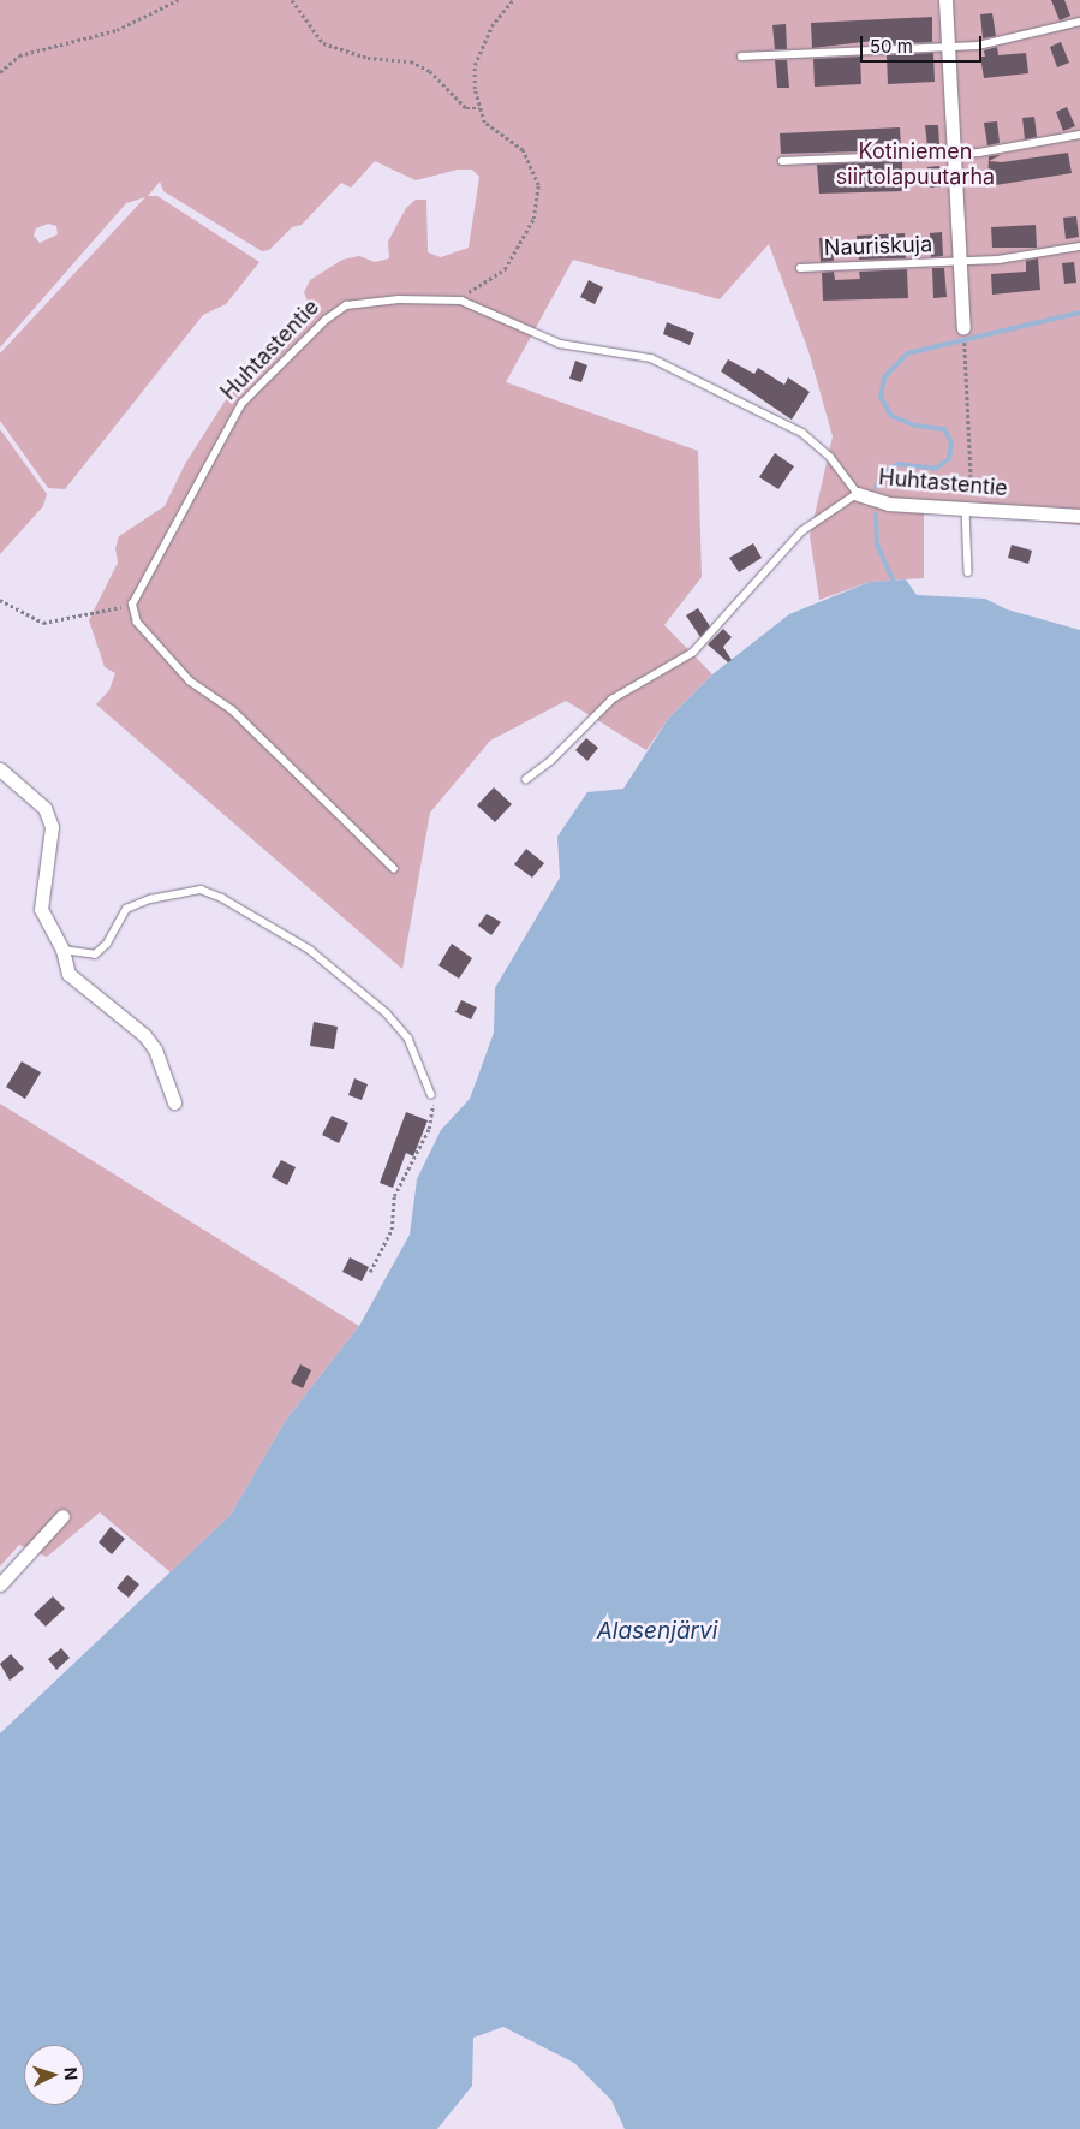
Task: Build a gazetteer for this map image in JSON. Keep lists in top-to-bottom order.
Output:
{
  "streets": {
    "street": ["Huhtastentie"],
    "lane": ["Nauriskuja"]
  },
  "water": ["Alasenjärvi"],
  "parks": ["Kotiniemen siirtolapuutarha"],
  "scale_bar": "50 m",
  "north": "right"
}
